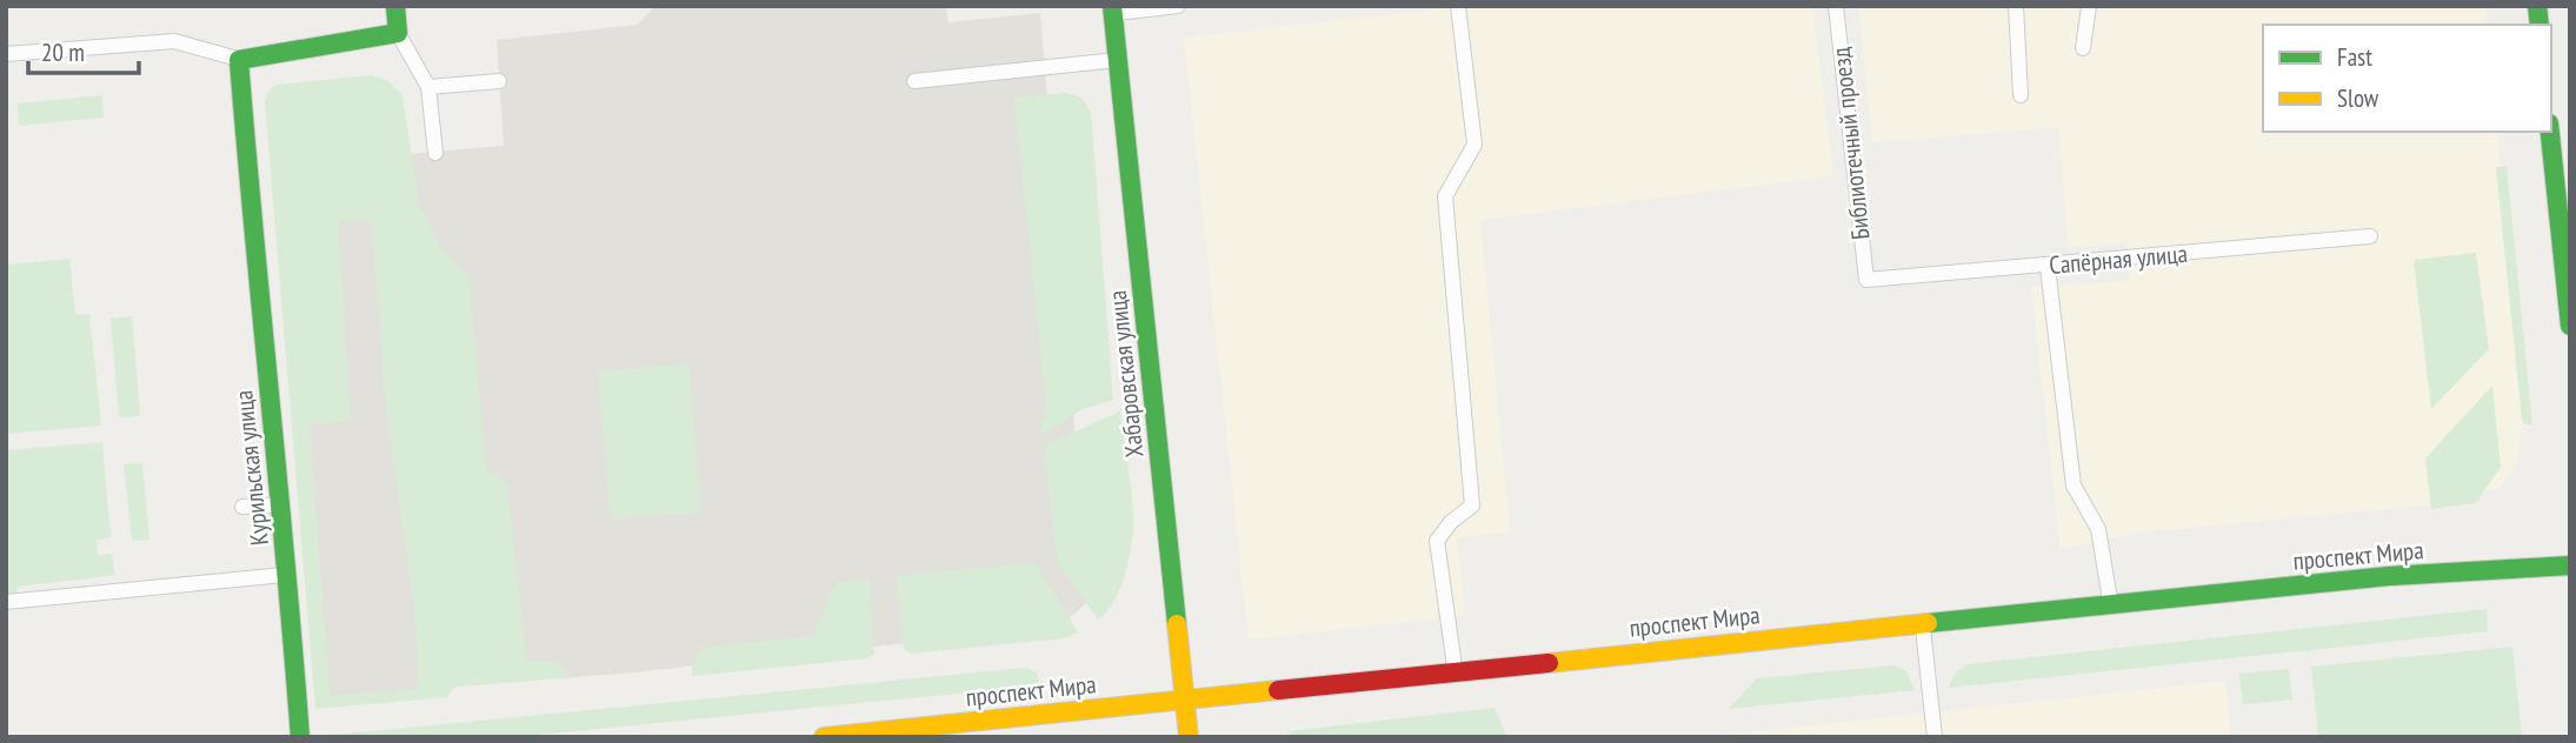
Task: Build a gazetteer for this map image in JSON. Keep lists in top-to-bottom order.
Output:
{
  "streets": {
    "main road": ["Хабаровская улица", "Курильская улица", "проспект Мира"],
    "lane": ["Библиотечный проезд", "Сапёрная улица"]
  },
  "crossings": [
    ["Библиотечный проезд", "Сапёрная улица"],
    ["Хабаровская улица", "проспект Мира"]
  ],
  "legend": ["Fast", "Slow"],
  "scale_bar": "20 m"
}
